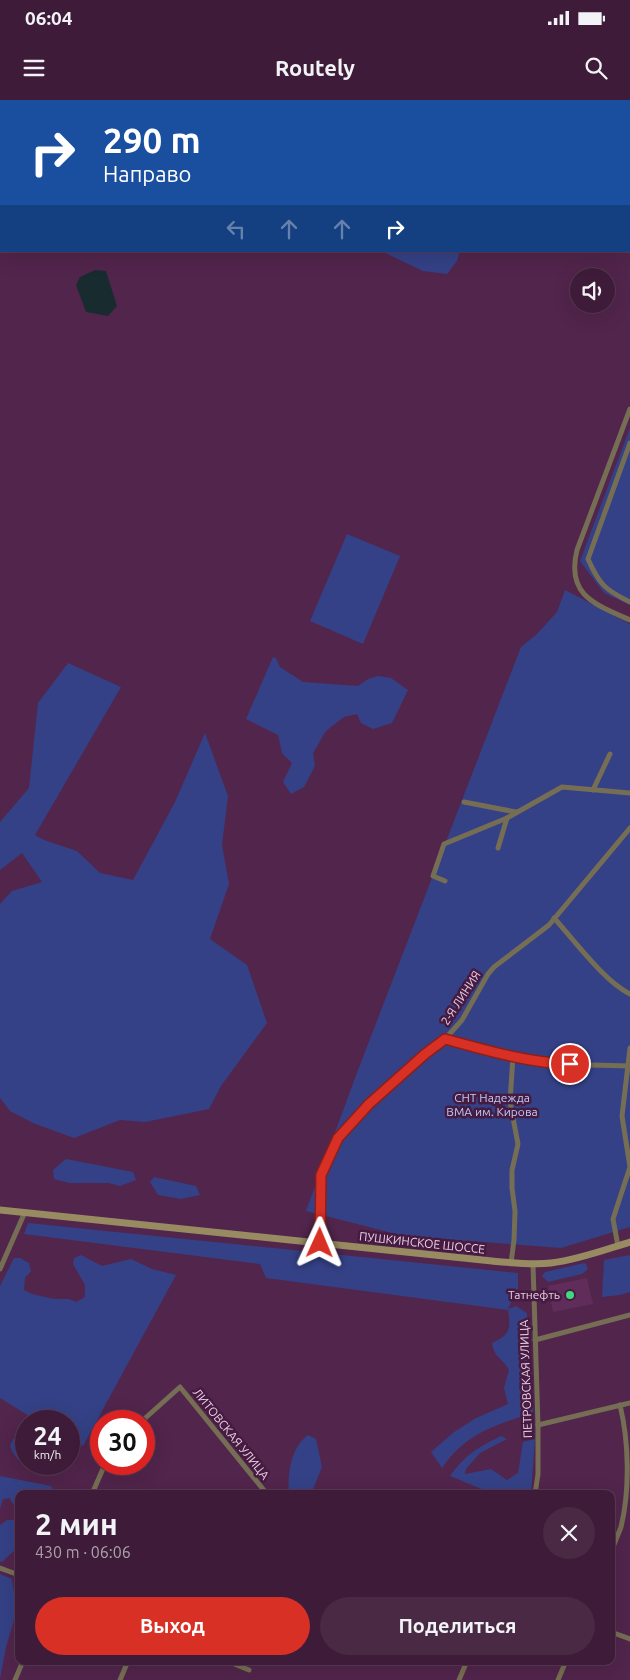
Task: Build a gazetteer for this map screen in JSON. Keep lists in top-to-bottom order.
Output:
{
  "streets": {
    "main road": ["ПУШКИНСКОЕ ШОССЕ"],
    "street": ["2-Я ЛИНИЯ", "ПЕТРОВСКАЯ УЛИЦА", "ЛИТОВСКАЯ УЛИЦА"]
  },
  "crossings": [
    ["2-Я ЛИНИЯ", "ПУШКИНСКОЕ ШОССЕ"],
    ["ПУШКИНСКОЕ ШОССЕ", "ПЕТРОВСКАЯ УЛИЦА"]
  ],
  "parks": ["СНТ Надежда ВМА им. Кирова"],
  "places": ["Татнефть"],
  "page": {
    "status": "06:04",
    "header": "Routely",
    "turn": ["290 m", "Направо"],
    "speed": "24 km/h",
    "limit": "30",
    "heading": ["2 мин", "430 m · 06:06"],
    "buttons": ["Выход", "Поделиться"]
  }
}
